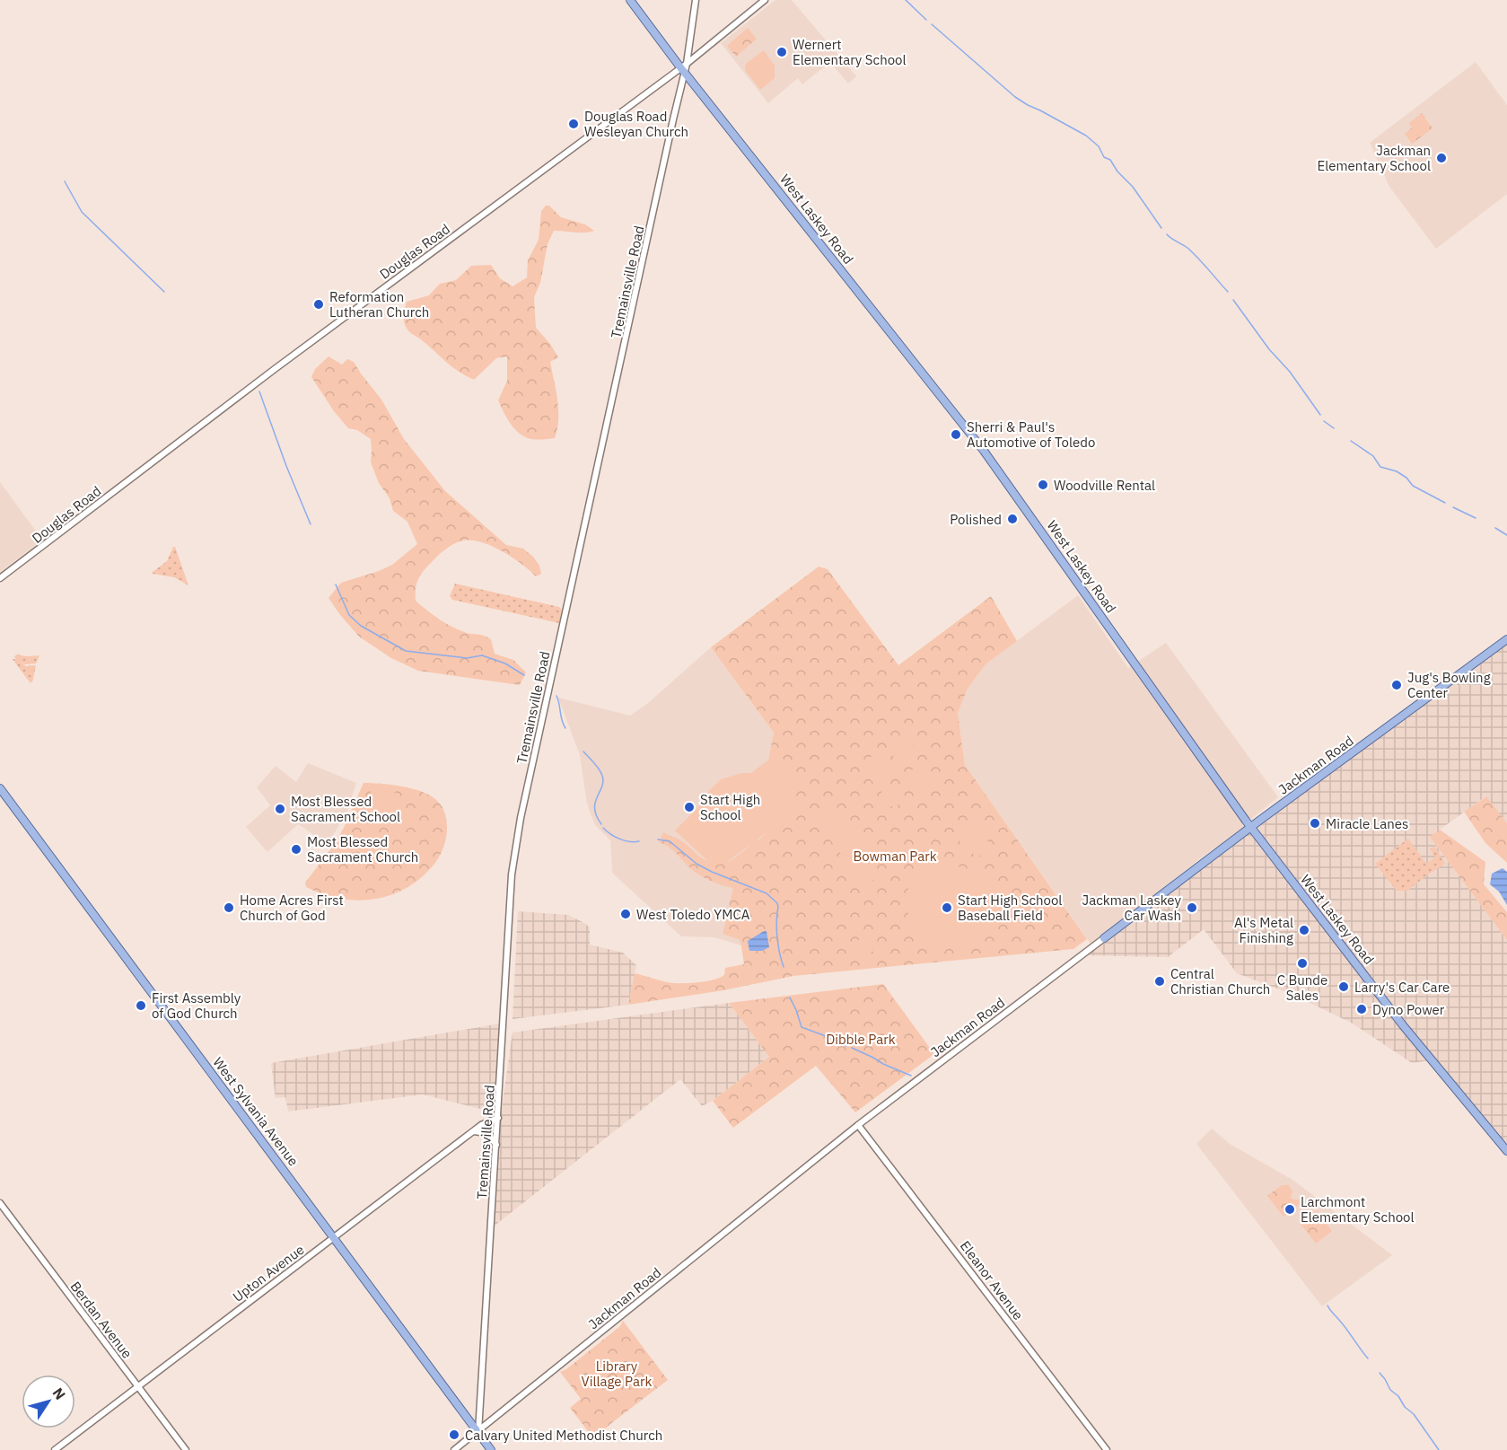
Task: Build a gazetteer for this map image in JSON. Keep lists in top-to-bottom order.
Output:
{
  "streets": {
    "main road": ["West Laskey Road", "Jackman Road", "West Sylvania Avenue"],
    "street": [
      "Douglas Road",
      "Tremainsville Road",
      "Upton Avenue",
      "Eleanor Avenue",
      "Berdan Avenue"
    ]
  },
  "crossings": [
    ["West Laskey Road", "Douglas Road"],
    ["West Laskey Road", "Tremainsville Road"],
    ["West Laskey Road", "Jackman Road"],
    ["Douglas Road", "Tremainsville Road"],
    ["Tremainsville Road", "Jackman Road"],
    ["Tremainsville Road", "West Sylvania Avenue"],
    ["Tremainsville Road", "Upton Avenue"],
    ["Jackman Road", "West Sylvania Avenue"],
    ["Jackman Road", "Eleanor Avenue"],
    ["West Sylvania Avenue", "Upton Avenue"],
    ["Upton Avenue", "Berdan Avenue"]
  ],
  "parks": ["Bowman Park", "Dibble Park", "Library Village Park"],
  "places": [
    "Wernert Elementary School",
    "Douglas Road Wesleyan Church",
    "Jackman Elementary School",
    "Reformation Lutheran Church",
    "Sherri & Paul's Automotive of Toledo",
    "Woodville Rental",
    "Polished",
    "Jug's Bowling Center",
    "Start High School",
    "Most Blessed Sacrament School",
    "Miracle Lanes",
    "Most Blessed Sacrament Church",
    "Home Acres First Church of God",
    "Start High School Baseball Field",
    "Jackman Laskey Car Wash",
    "West Toledo YMCA",
    "Al's Metal Finishing",
    "C Bunde Sales",
    "Central Christian Church",
    "Larry's Car Care",
    "First Assembly of God Church",
    "Dyno Power",
    "Larchmont Elementary School",
    "Calvary United Methodist Church"
  ],
  "north": "top right"
}
